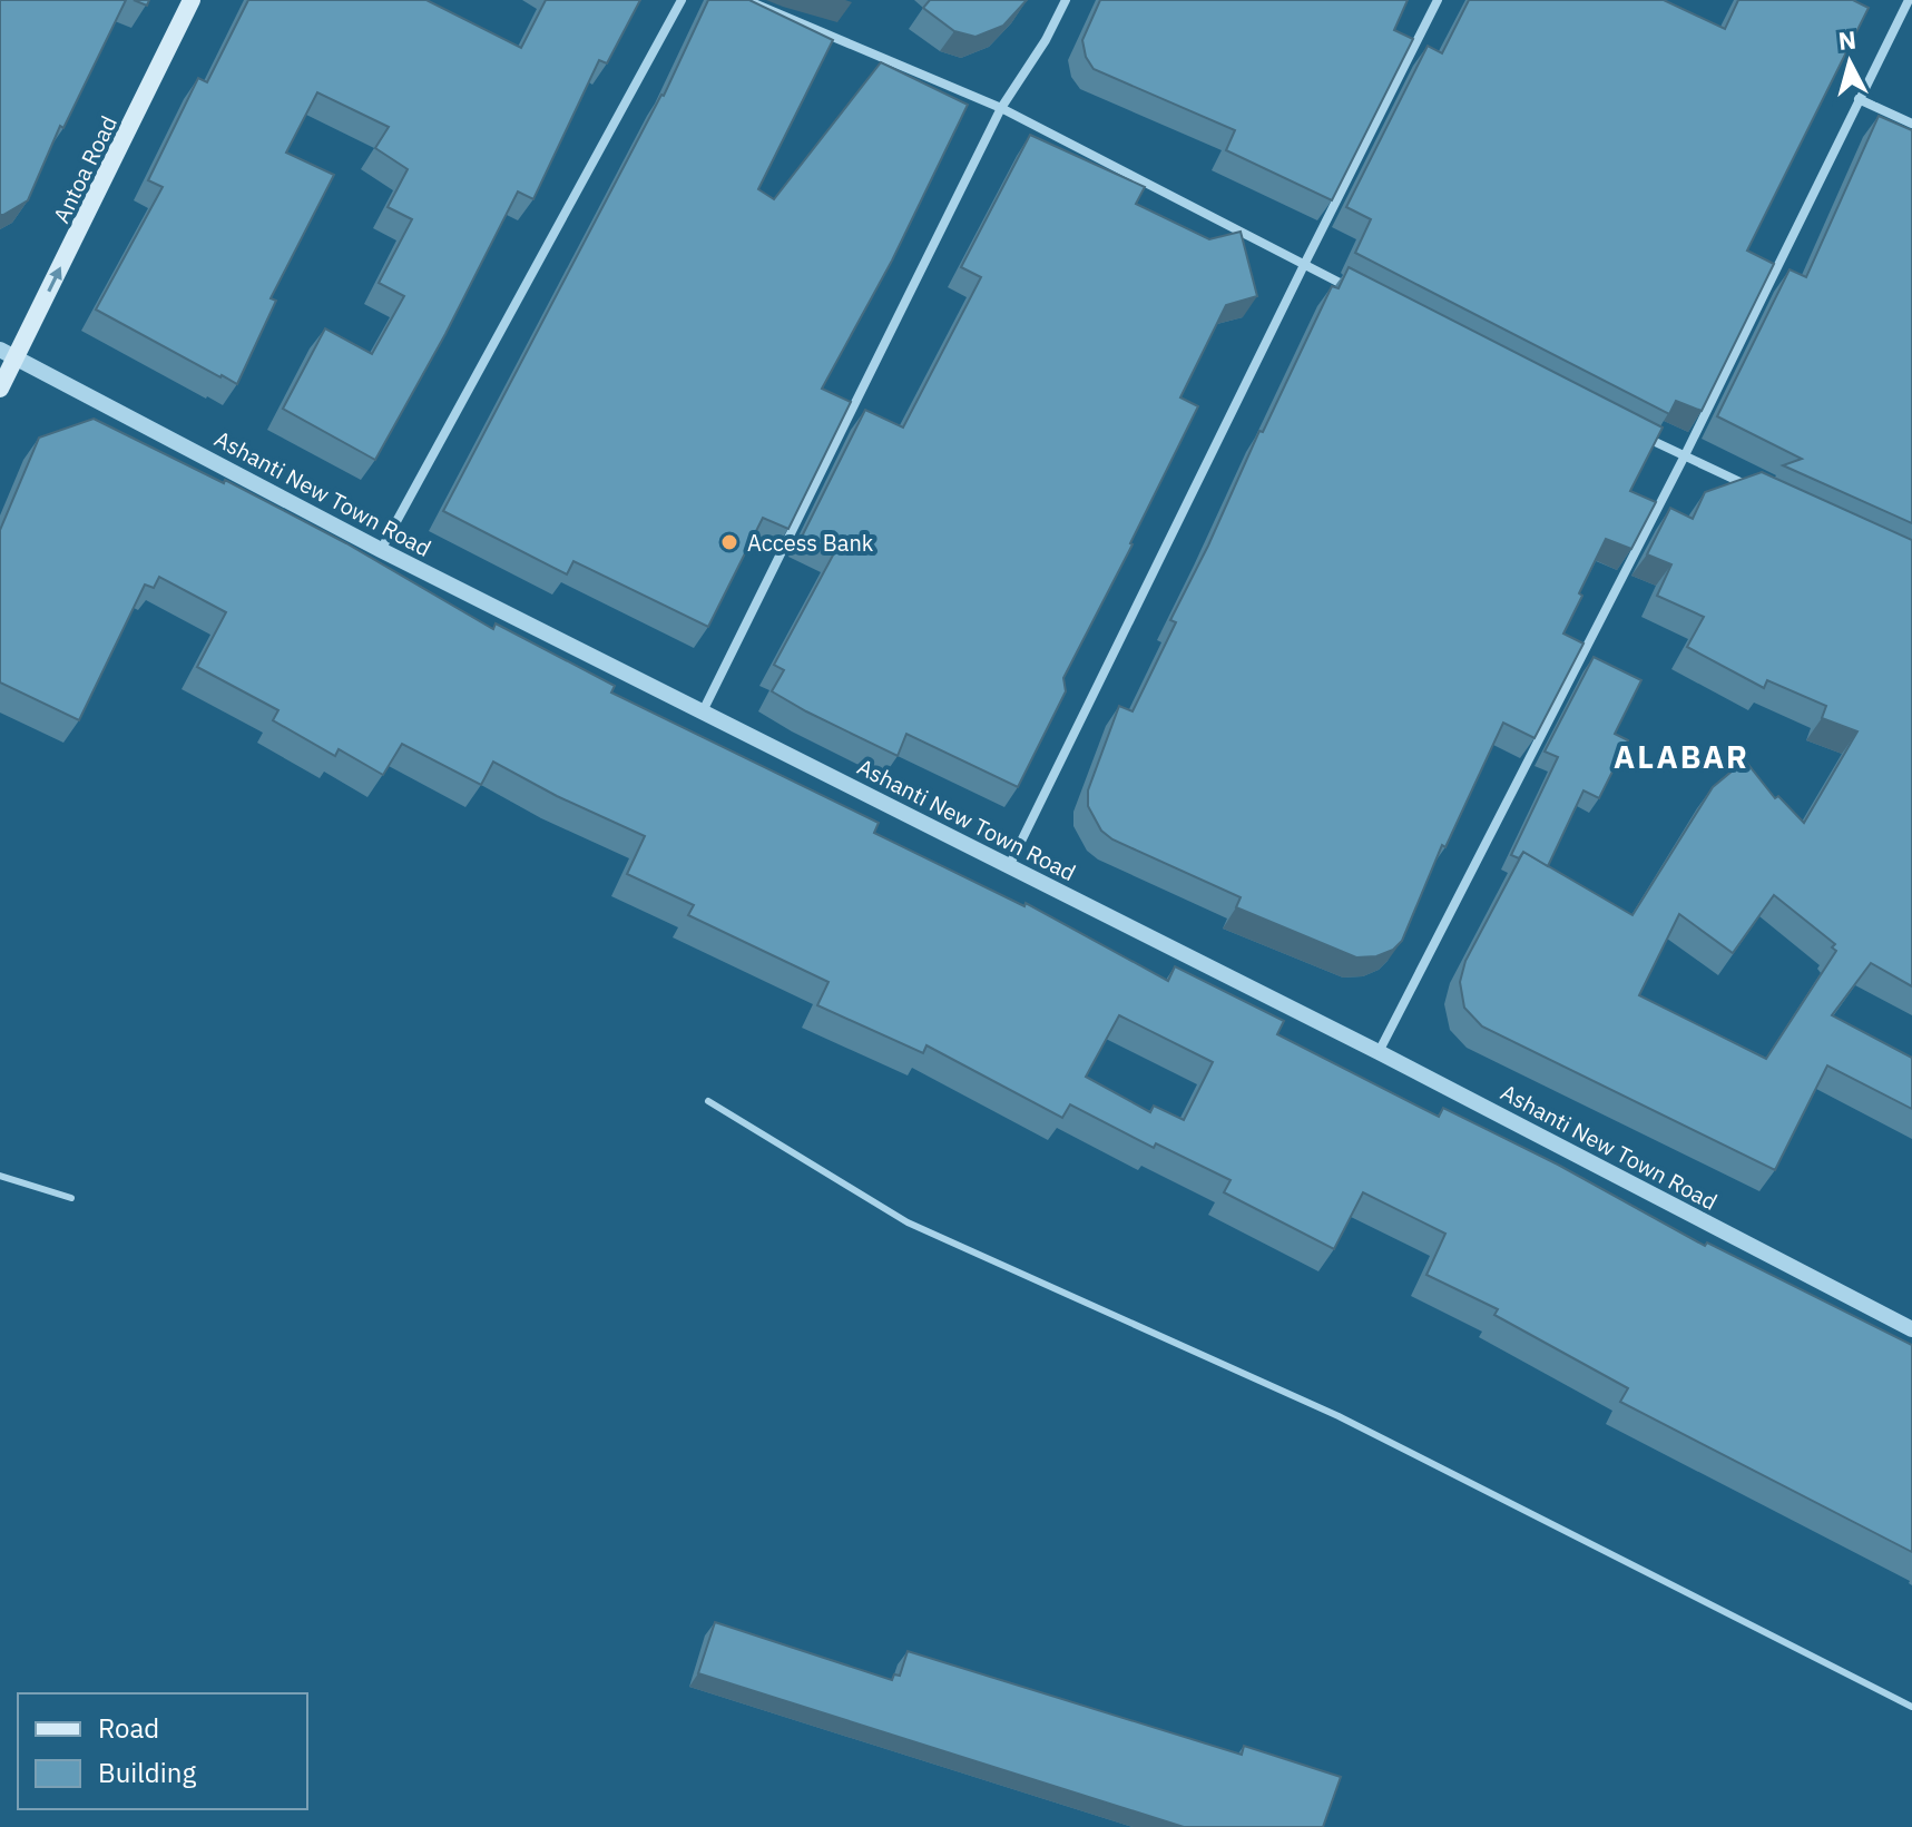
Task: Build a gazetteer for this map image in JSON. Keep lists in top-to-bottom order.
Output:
{
  "streets": {
    "main road": ["Antoa Road"],
    "street": ["Ashanti New Town Road"]
  },
  "crossings": [
    ["Antoa Road", "Ashanti New Town Road"]
  ],
  "one_way": ["Antoa Road"],
  "districts": ["ALABAR"],
  "places": ["Access Bank"],
  "legend": ["Road", "Building"],
  "north": "top"
}
